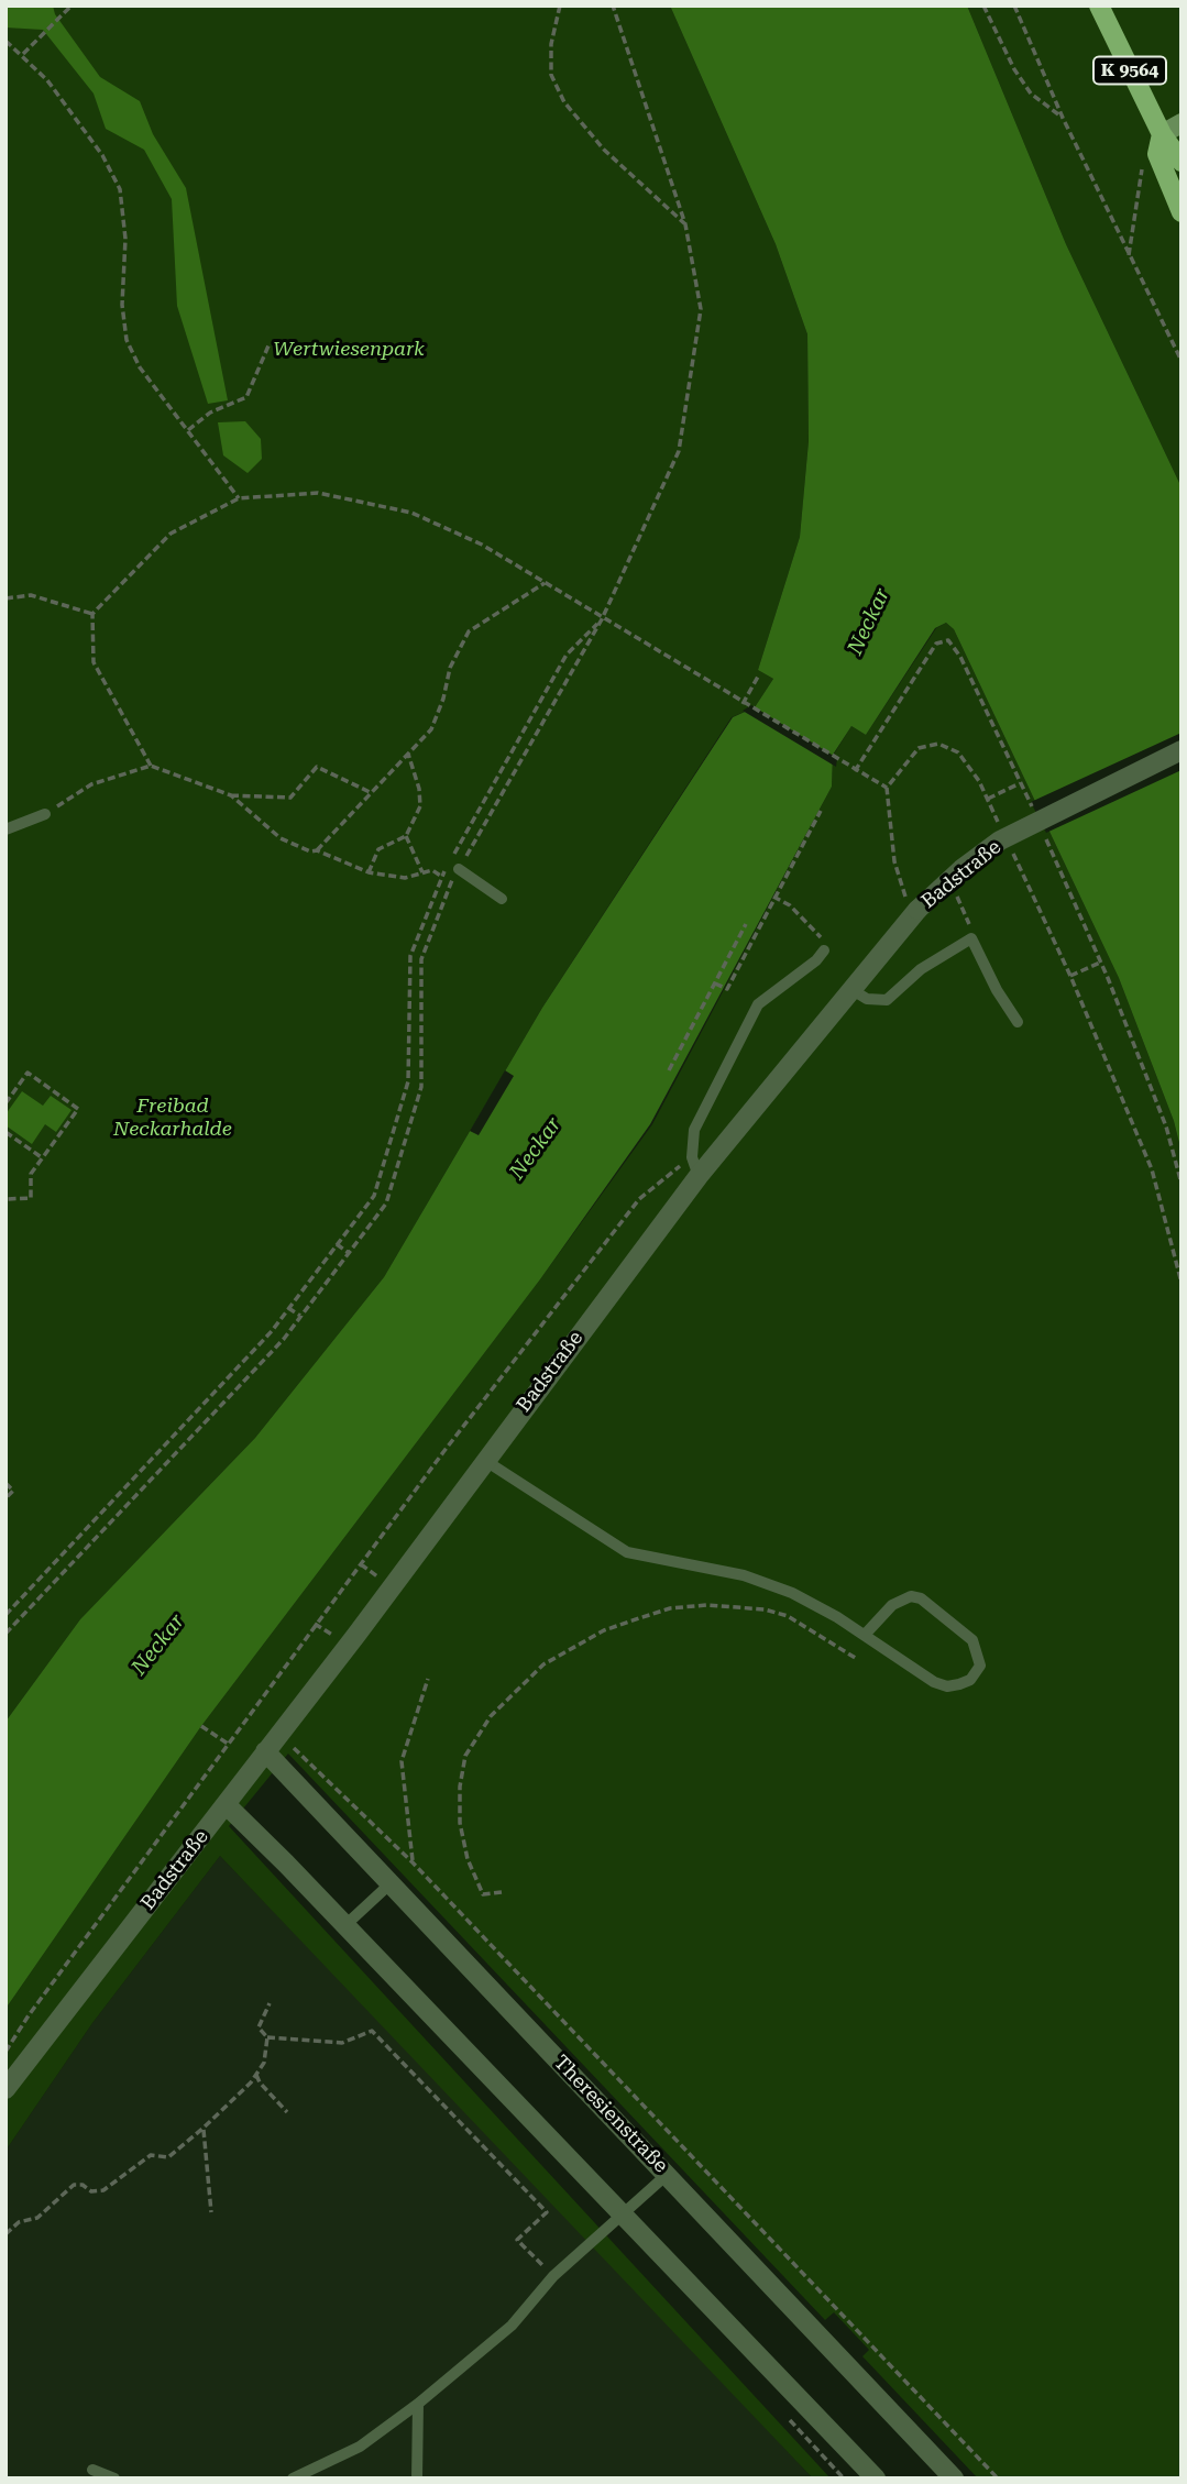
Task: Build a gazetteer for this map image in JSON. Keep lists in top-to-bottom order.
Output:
{
  "streets": {
    "main road": ["K 9564"],
    "street": ["Badstraße", "Theresienstraße"]
  },
  "crossings": [
    ["Badstraße", "Theresienstraße"]
  ],
  "water": ["Neckar"],
  "parks": ["Wertwiesenpark", "Freibad Neckarhalde"]
}
